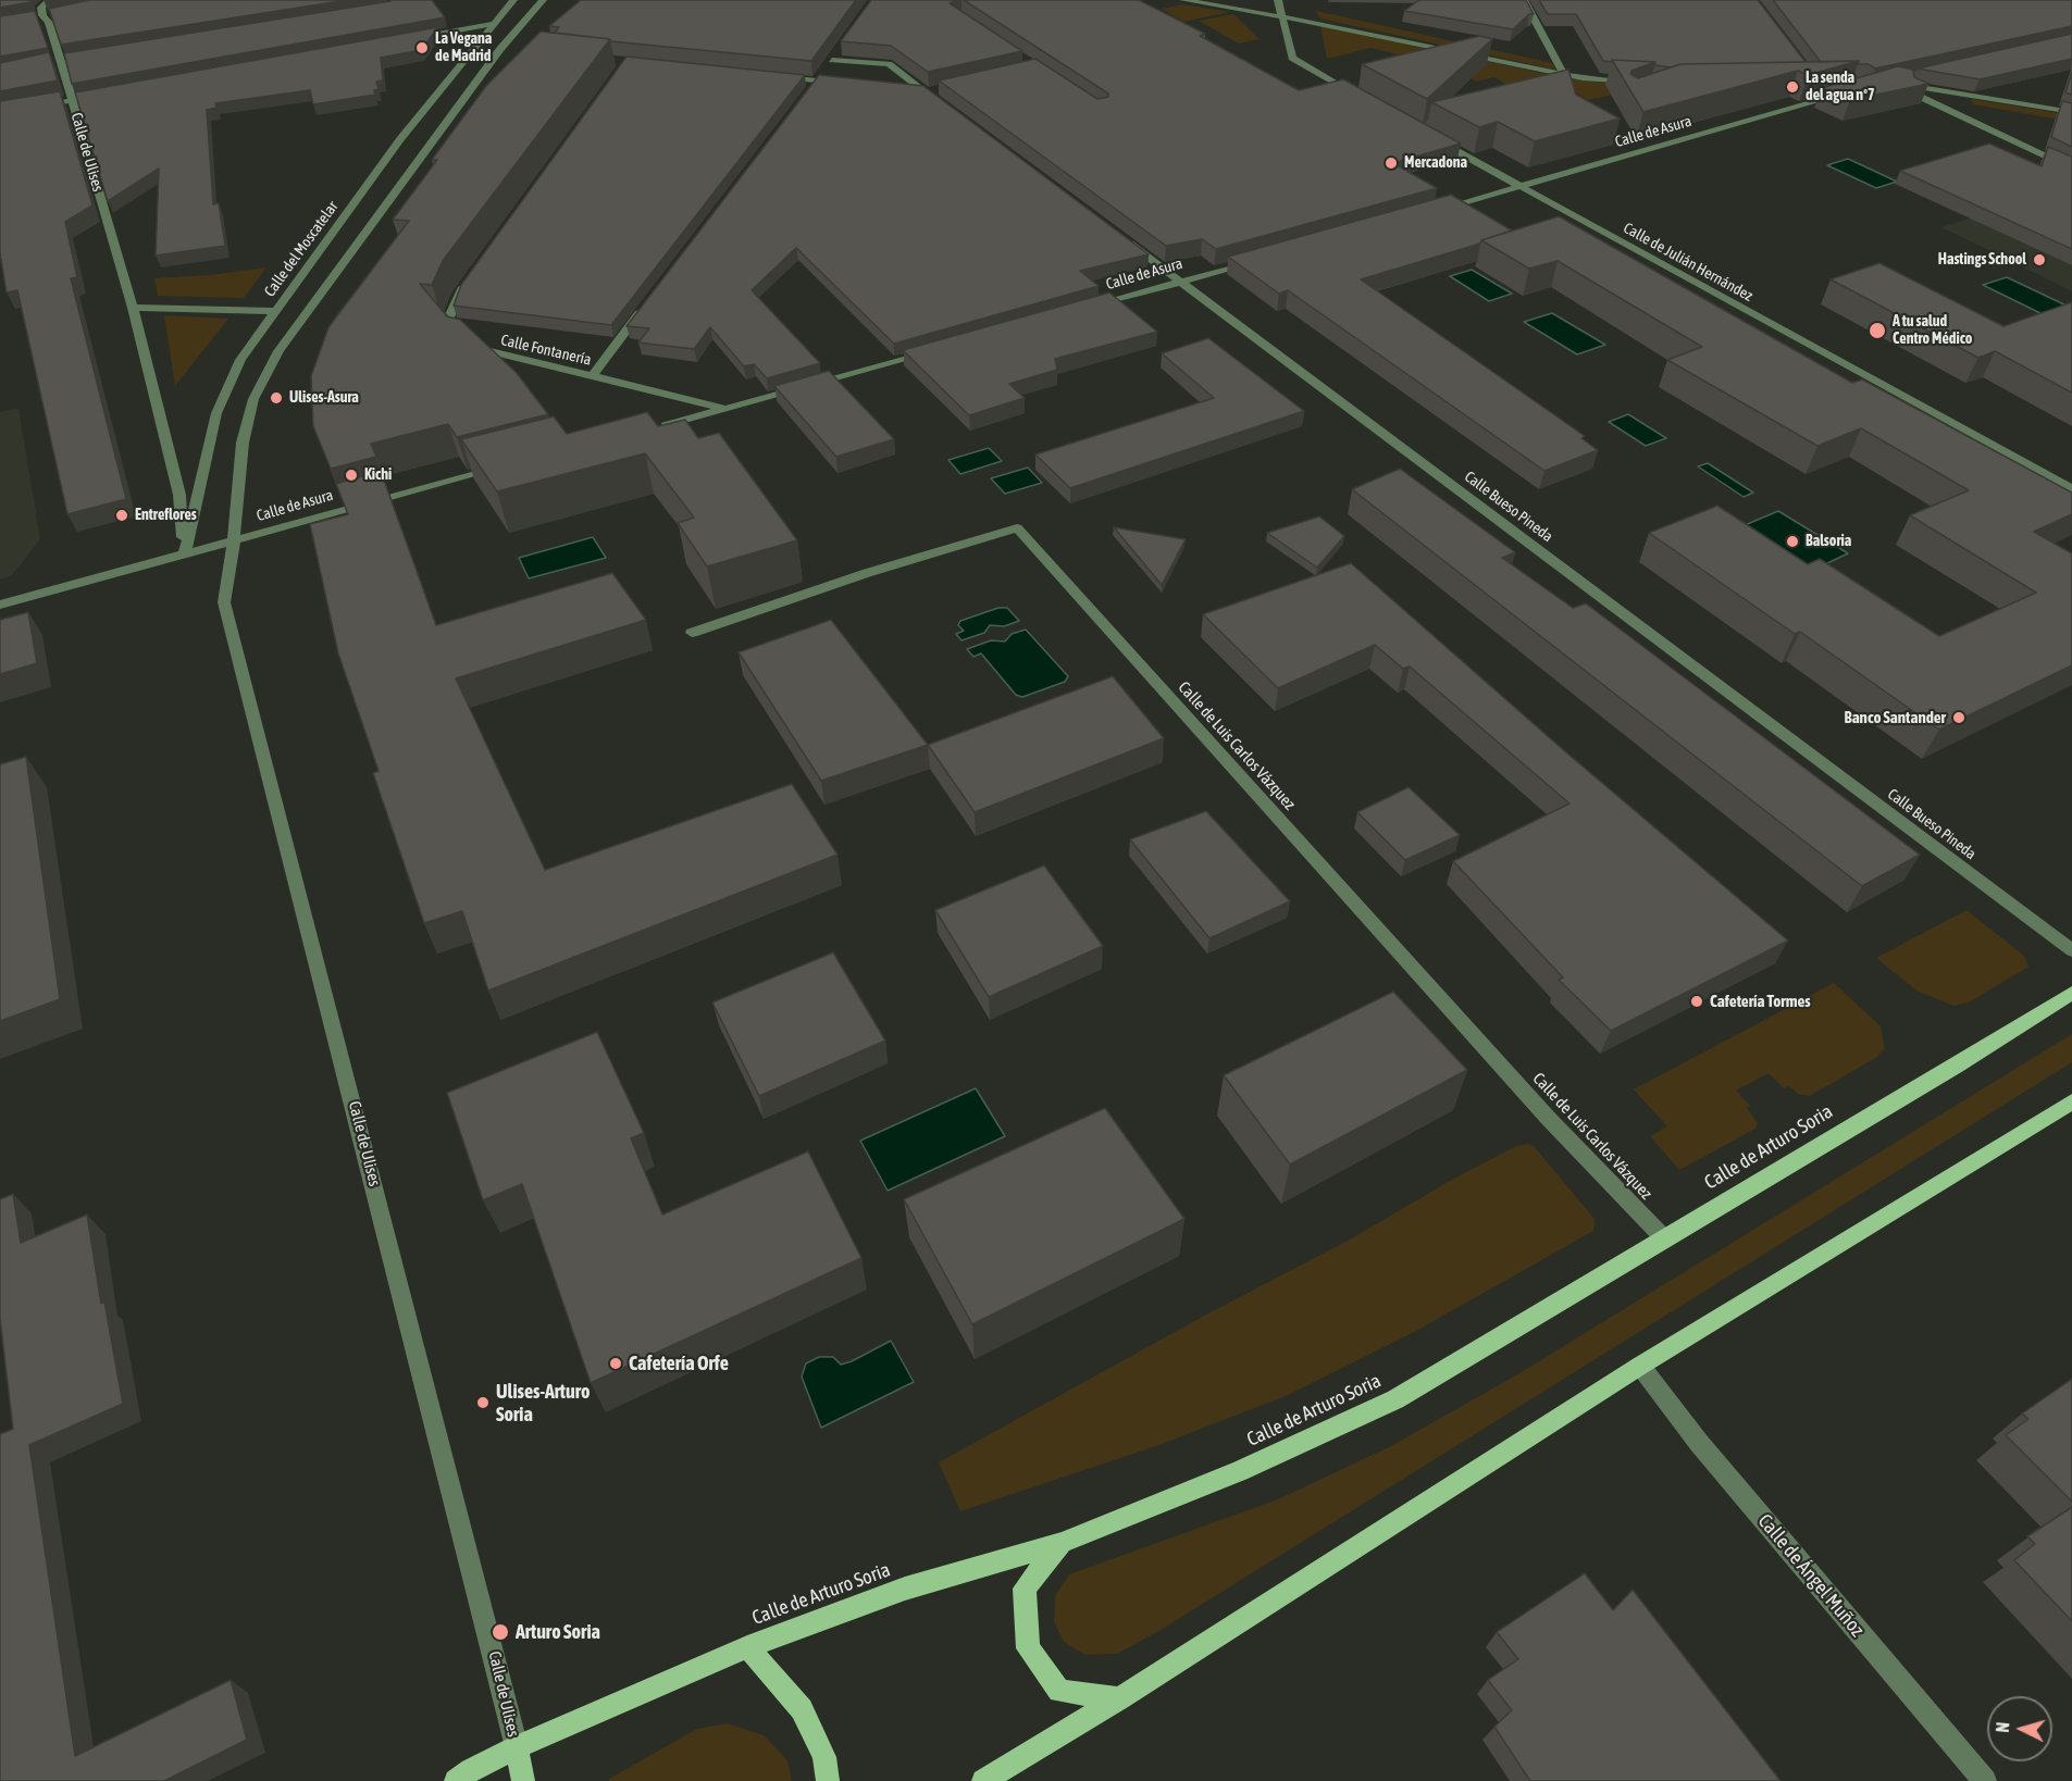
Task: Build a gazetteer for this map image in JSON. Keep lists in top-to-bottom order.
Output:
{
  "streets": {
    "main road": ["Calle de Arturo Soria"],
    "street": [
      "Calle de Asura",
      "Calle de Ulises",
      "Calle del Moscatelar",
      "Calle de Julián Hernández",
      "Calle Fontanería",
      "Calle Bueso Pineda",
      "Calle de Luis Carlos Vázquez",
      "Calle de Ángel Muñoz"
    ]
  },
  "crossings": [
    ["Calle de Asura", "Calle de Ulises"],
    ["Calle de Asura", "Calle del Moscatelar"],
    ["Calle de Asura", "Calle de Julián Hernández"],
    ["Calle de Asura", "Calle Bueso Pineda"],
    ["Calle de Ulises", "Calle del Moscatelar"],
    ["Calle de Ulises", "Calle de Arturo Soria"],
    ["Calle de Luis Carlos Vázquez", "Calle de Arturo Soria"]
  ],
  "places": [
    "La Vegana de Madrid",
    "La senda del agua nº7",
    "Mercadona",
    "Hastings School",
    "A tu salud Centro Médico",
    "Ulises-Asura",
    "Kichi",
    "Entreflores",
    "Balsoria",
    "Banco Santander",
    "Cafetería Tormes",
    "Cafetería Orfe",
    "Ulises-Arturo Soria",
    "Arturo Soria"
  ],
  "north": "left"
}
